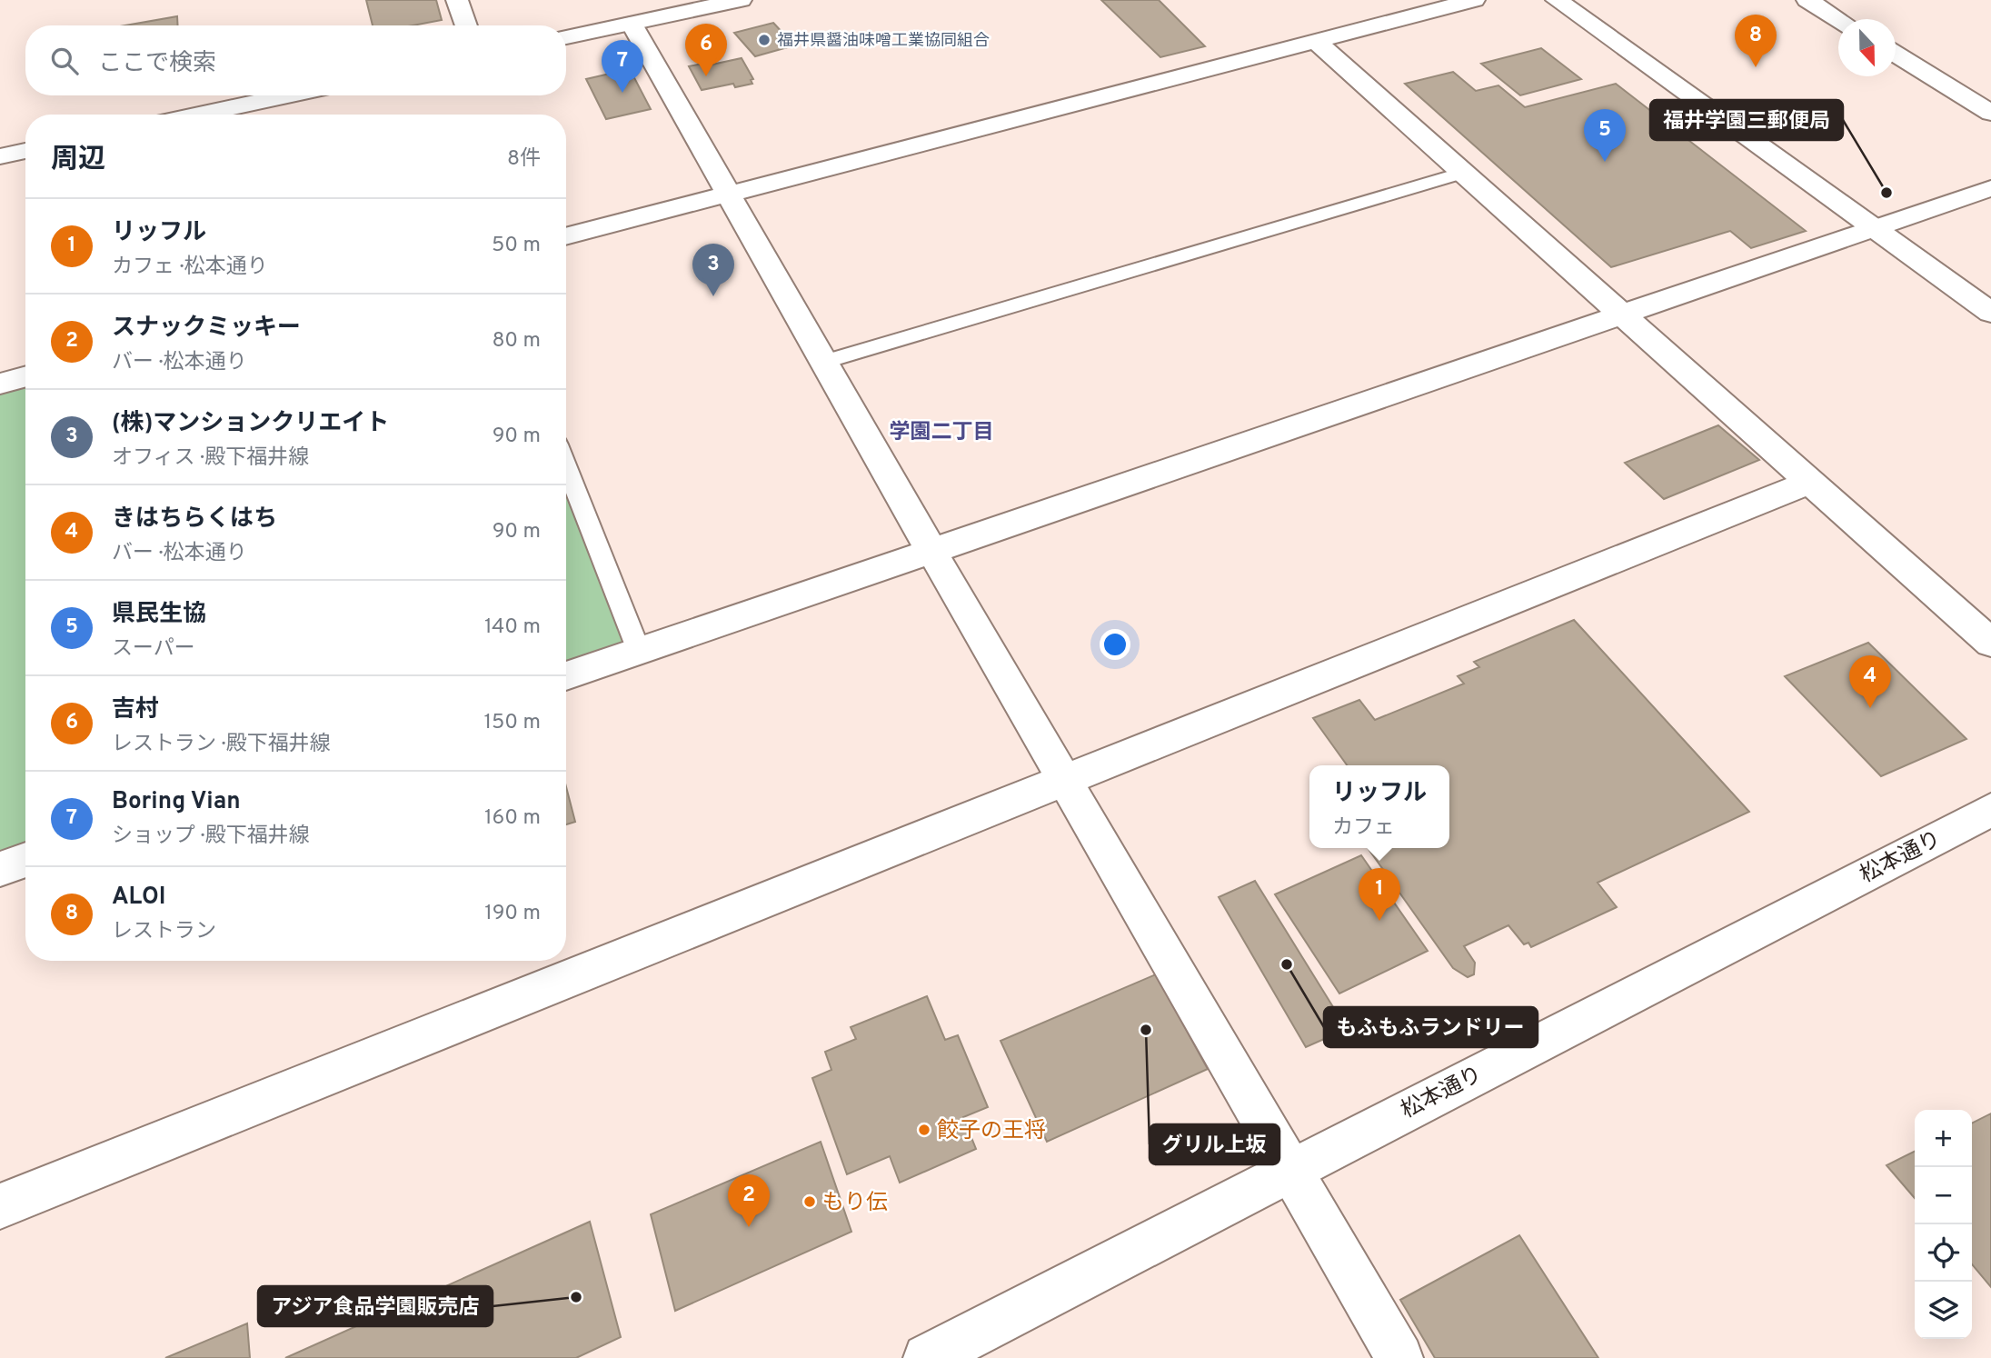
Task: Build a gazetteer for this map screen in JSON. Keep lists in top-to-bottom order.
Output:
{
  "streets": {
    "street": ["松本通り"]
  },
  "districts": ["学園二丁目"],
  "places": [
    "福井県醤油味噌工業協同組合",
    "福井学園三郵便局",
    "もふもふランドリー",
    "グリル上坂",
    "餃子の王将",
    "もり伝",
    "アジア食品学園販売店"
  ],
  "north": "bottom",
  "page": {
    "pins": [
      "8",
      "6",
      "7",
      "5",
      "3",
      "4",
      "1",
      "2"
    ],
    "search": "ここで検索",
    "heading": ["周辺", "8件"],
    "list": [
      {
        "mark": "1",
        "name": "リッフル",
        "note": "カフェ · 松本通り",
        "value": "50 m"
      },
      {
        "mark": "2",
        "name": "スナックミッキー",
        "note": "バー · 松本通り",
        "value": "80 m"
      },
      {
        "mark": "3",
        "name": "(株)マンションクリエイト",
        "note": "オフィス · 殿下福井線",
        "value": "90 m"
      },
      {
        "mark": "4",
        "name": "きはちらくはち",
        "note": "バー · 松本通り",
        "value": "90 m"
      },
      {
        "mark": "5",
        "name": "県民生協",
        "note": "スーパー",
        "value": "140 m"
      },
      {
        "mark": "6",
        "name": "吉村",
        "note": "レストラン · 殿下福井線",
        "value": "150 m"
      },
      {
        "mark": "7",
        "name": "Boring Vian",
        "note": "ショップ · 殿下福井線",
        "value": "160 m"
      },
      {
        "mark": "8",
        "name": "ALOI",
        "note": "レストラン",
        "value": "190 m"
      }
    ],
    "popup": ["リッフル", "カフェ"],
    "map_buttons": ["+", "−"]
  }
}
